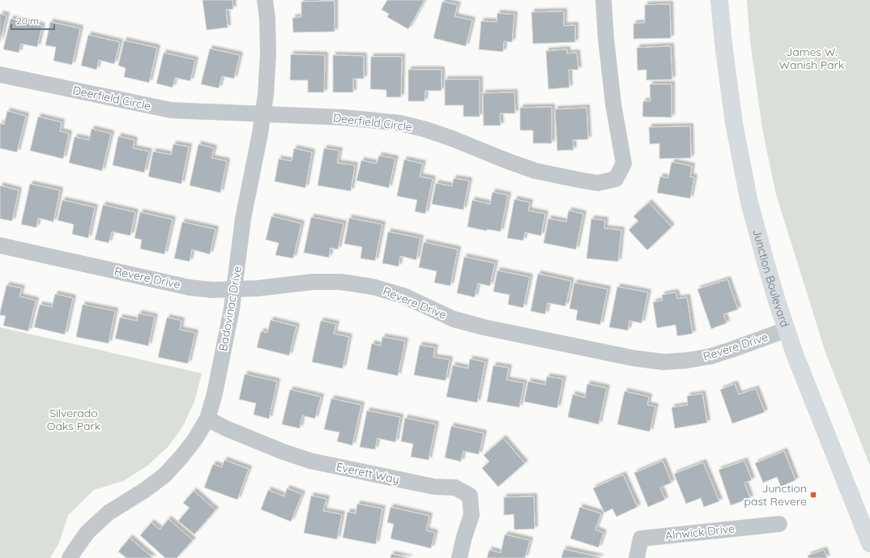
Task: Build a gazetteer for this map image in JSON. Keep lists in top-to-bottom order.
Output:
{
  "streets": {
    "main road": ["Junction Boulevard"],
    "street": [
      "Deerfield Circle",
      "Revere Drive",
      "Badovinac Drive",
      "Everett Way",
      "Alnwick Drive"
    ]
  },
  "crossings": [
    ["Deerfield Circle", "Badovinac Drive"],
    ["Revere Drive", "Junction Boulevard"],
    ["Revere Drive", "Badovinac Drive"],
    ["Badovinac Drive", "Everett Way"]
  ],
  "parks": ["James W. Wanish Park", "Silverado Oaks Park"],
  "places": {
    "transit": ["Junction past Revere"]
  },
  "scale_bar": "20 m"
}
